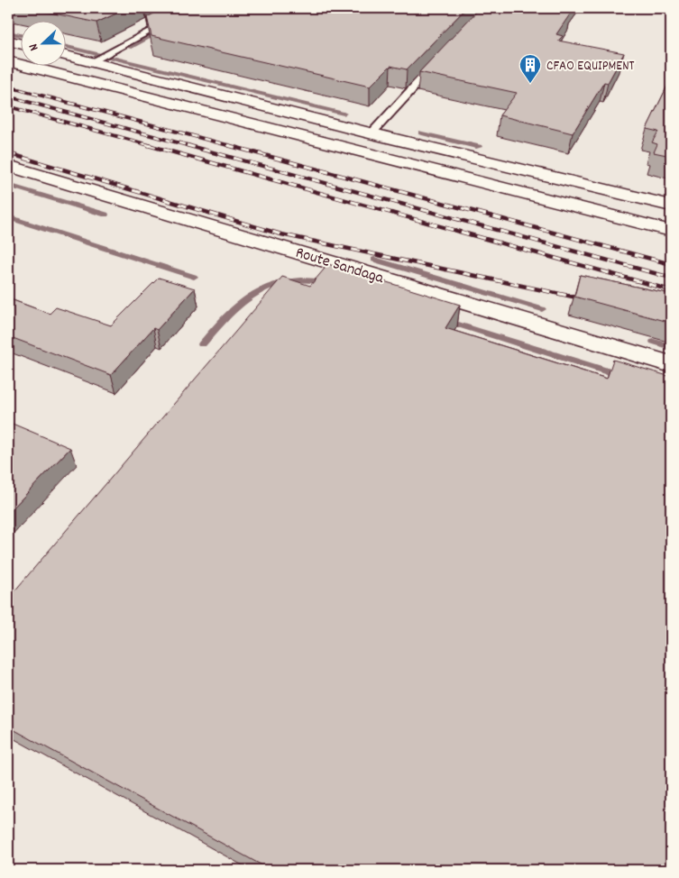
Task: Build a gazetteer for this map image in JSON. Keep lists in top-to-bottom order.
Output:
{
  "streets": {
    "main road": ["Route Sandaga"]
  },
  "places": {
    "building": ["CFAO EQUIPMENT"]
  },
  "north": "left"
}
